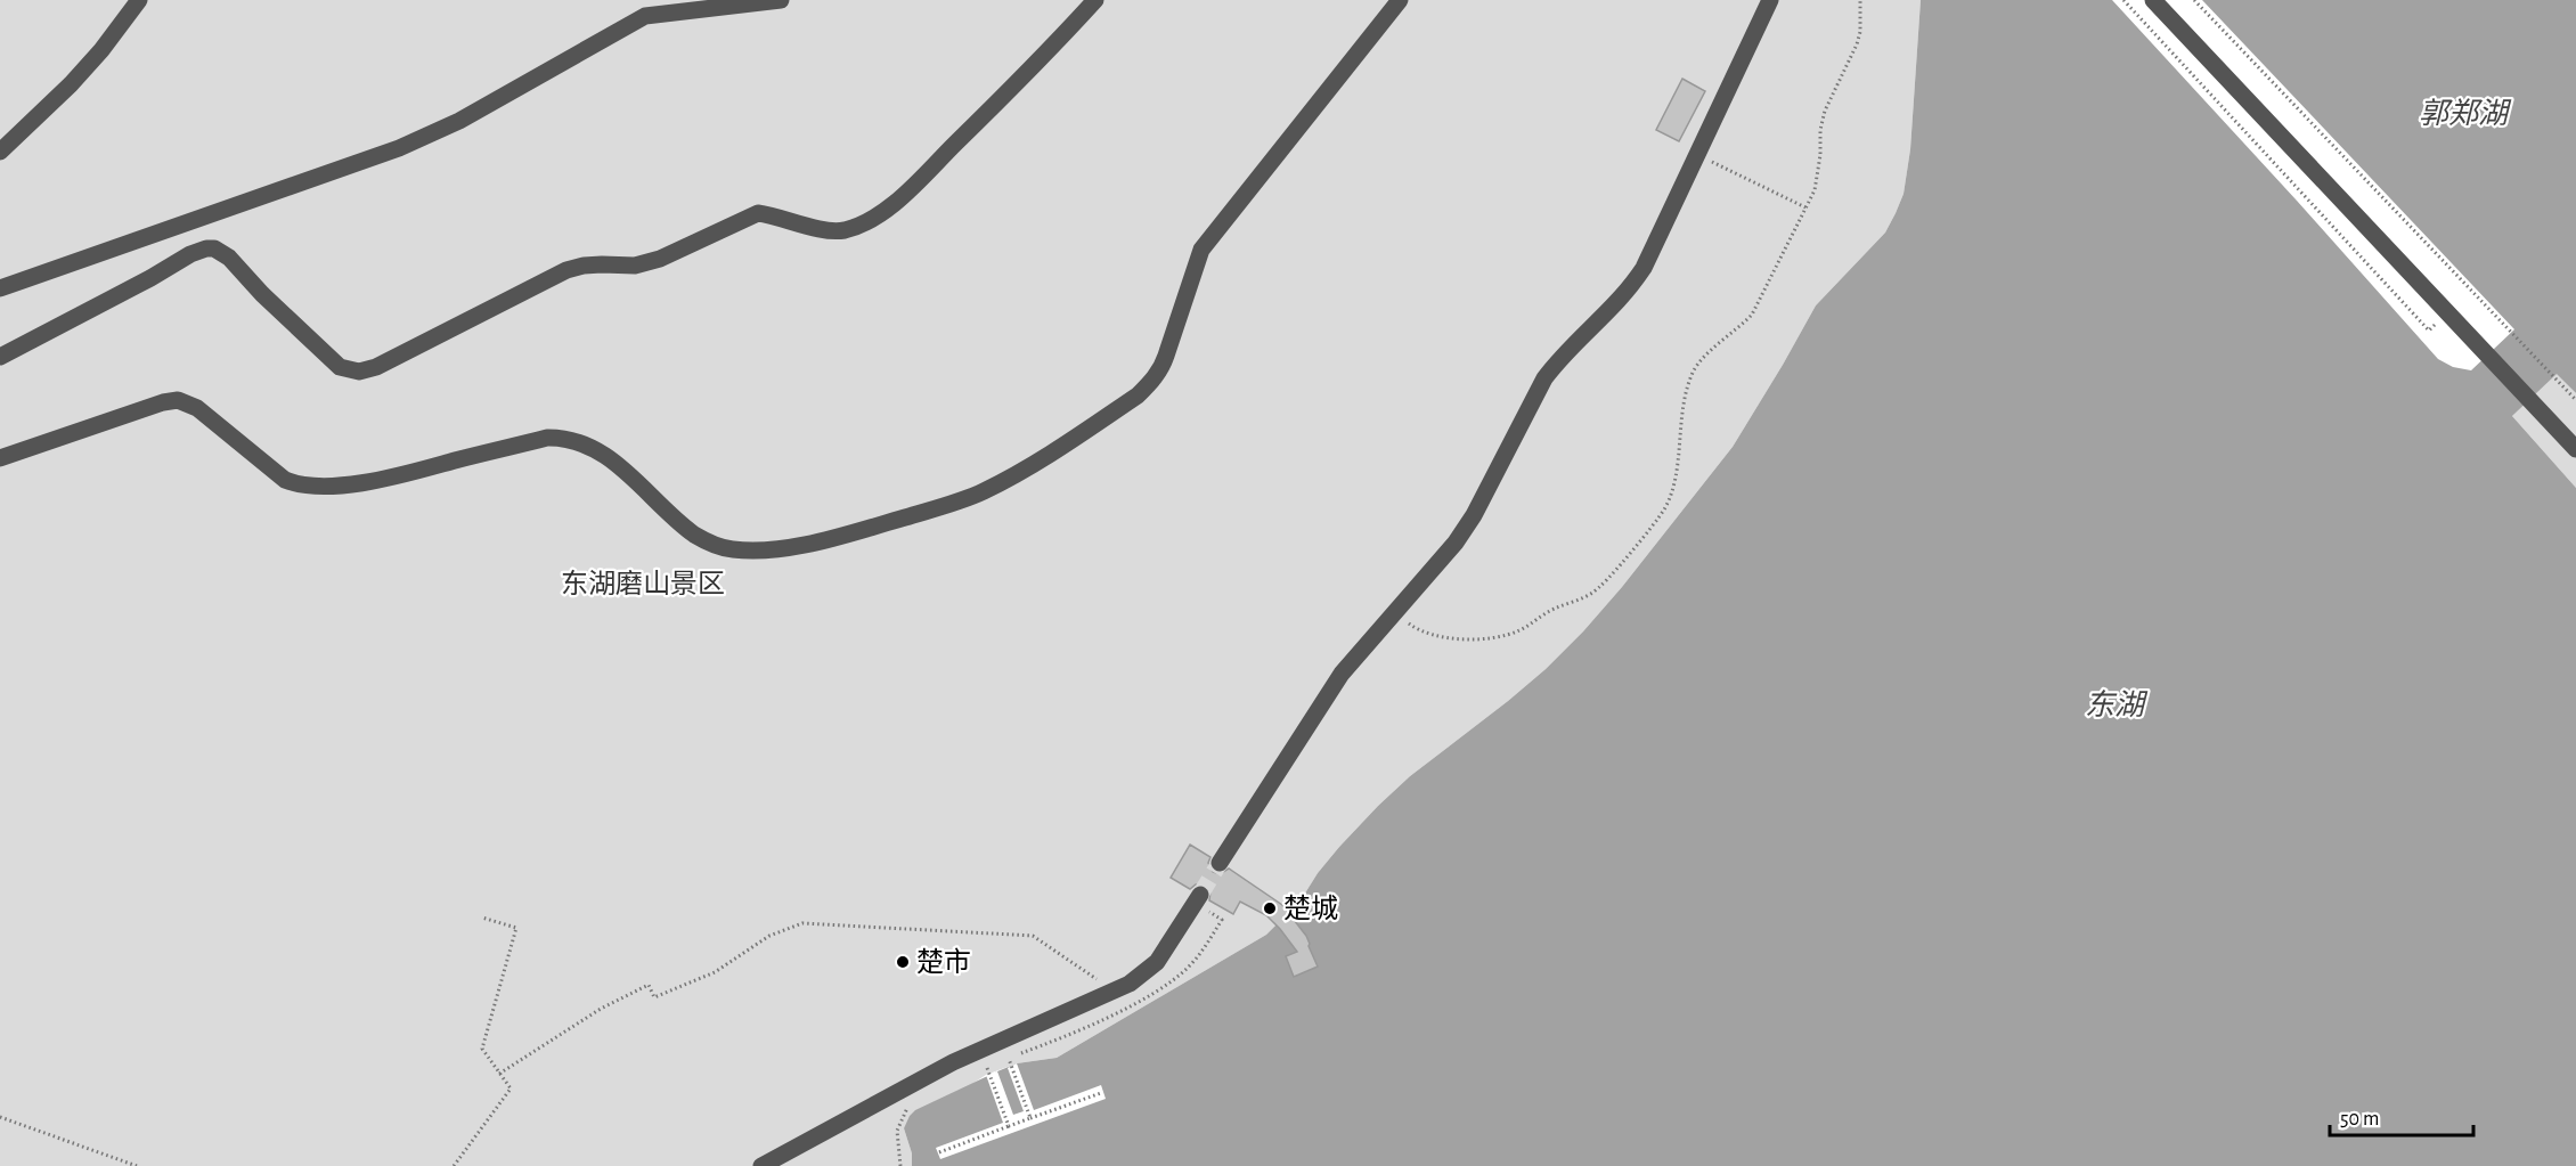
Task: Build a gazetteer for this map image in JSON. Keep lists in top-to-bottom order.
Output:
{
  "water": ["郭郑湖", "东湖"],
  "parks": ["东湖磨山景区"],
  "places": ["楚城", "楚市"],
  "scale_bar": "50 m"
}
